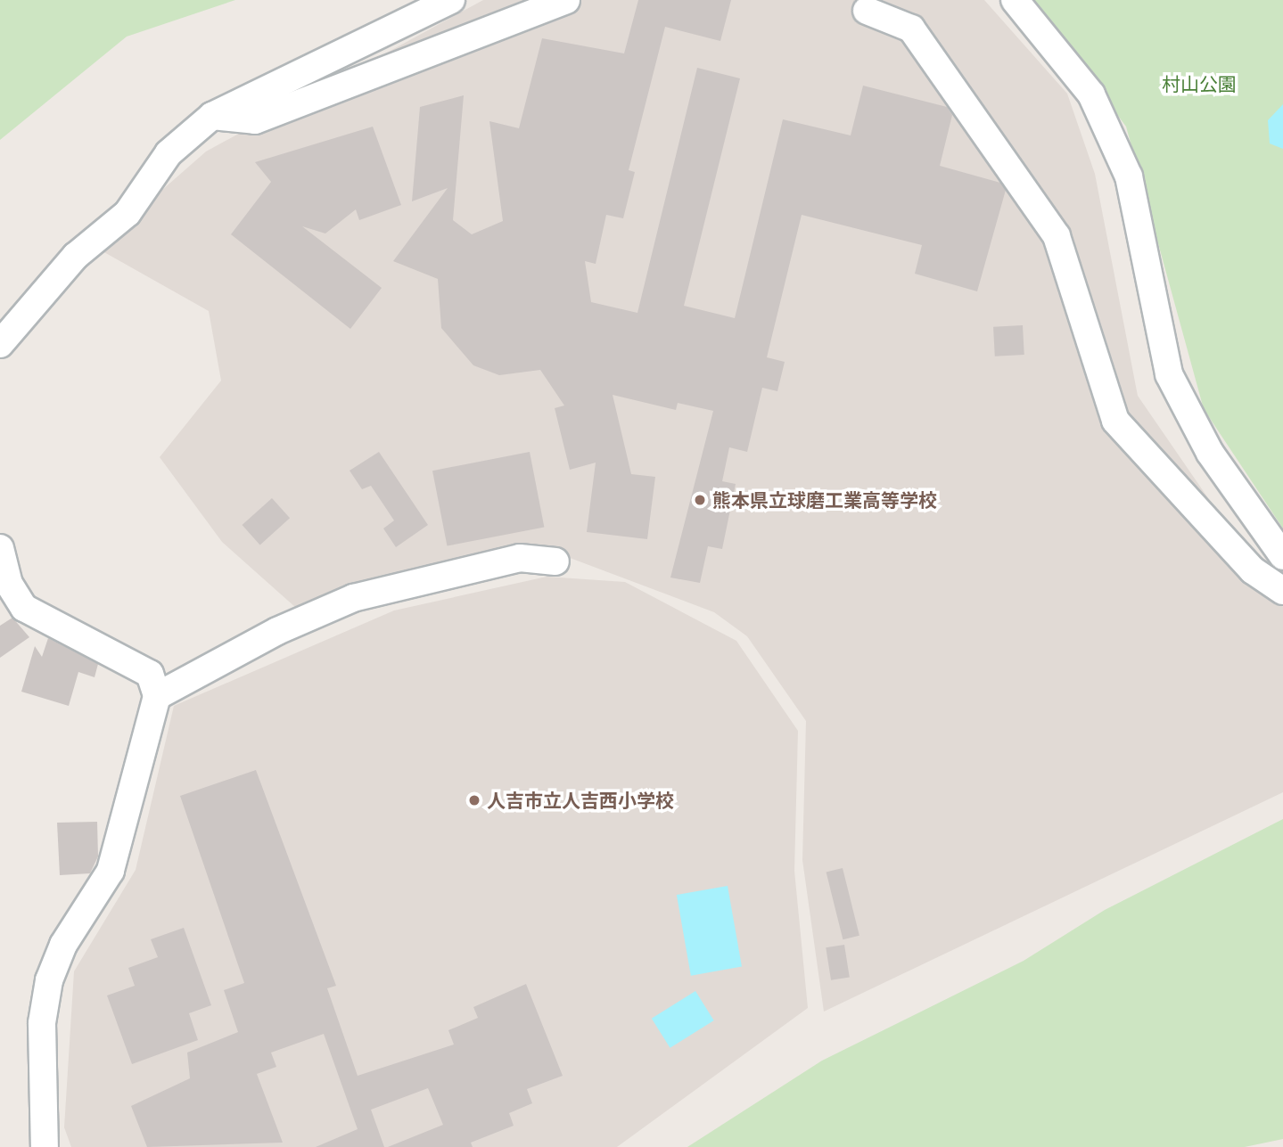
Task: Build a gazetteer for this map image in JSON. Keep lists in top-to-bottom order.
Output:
{
  "parks": ["村山公園"],
  "places": ["熊本県立球磨工業高等学校", "人吉市立人吉西小学校"]
}
